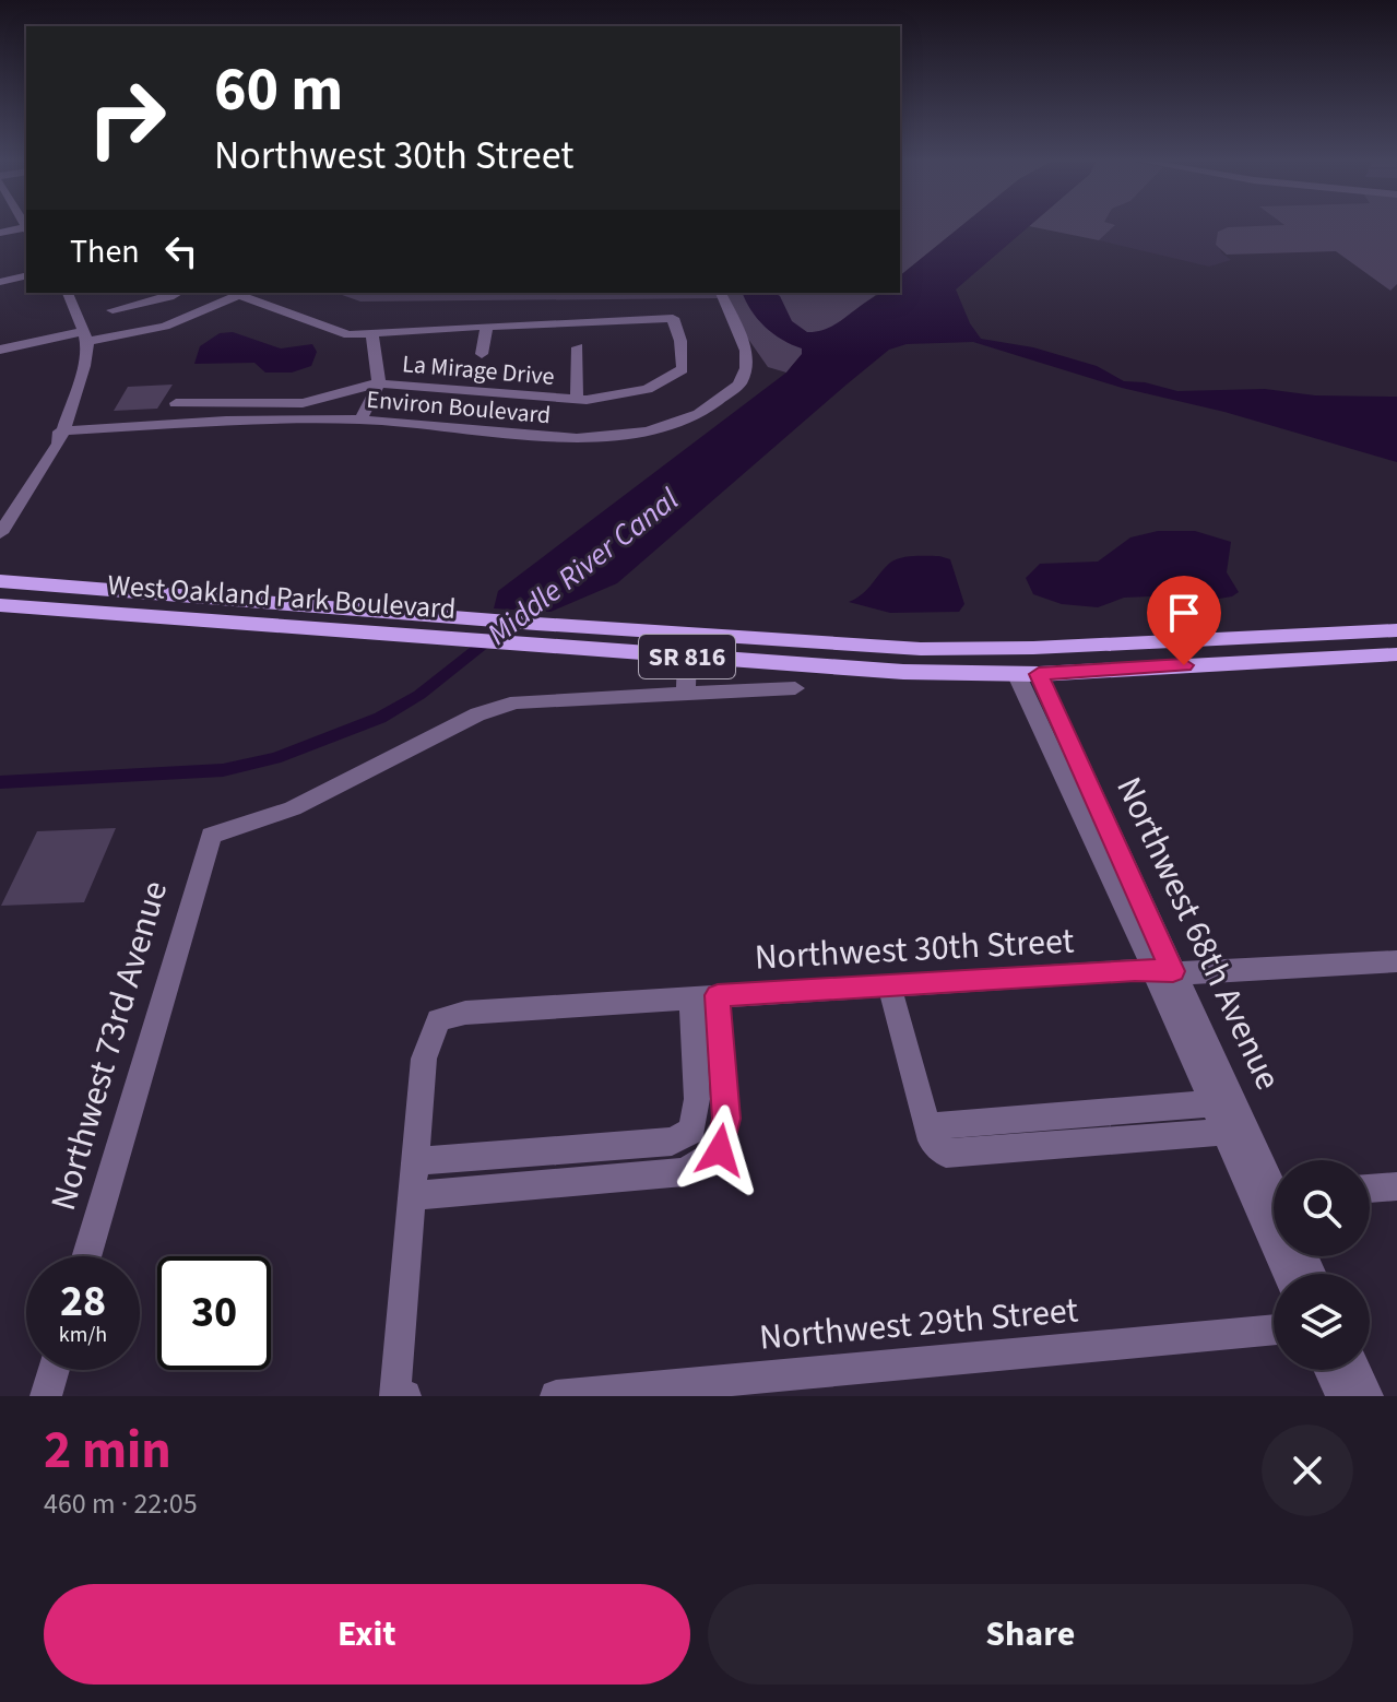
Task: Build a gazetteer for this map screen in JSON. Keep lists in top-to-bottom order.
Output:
{
  "streets": {
    "main road": ["West Oakland Park Boulevard", "SR 816"],
    "street": [
      "La Mirage Drive",
      "Environ Boulevard",
      "Northwest 68th Avenue",
      "Northwest 30th Street",
      "Northwest 73rd Avenue",
      "Northwest 29th Street"
    ]
  },
  "crossings": [
    ["La Mirage Drive", "Environ Boulevard"],
    ["West Oakland Park Boulevard", "Northwest 68th Avenue"],
    ["Northwest 68th Avenue", "Northwest 30th Street"]
  ],
  "water": ["Middle River Canal"],
  "page": {
    "turn": ["60 m", "Northwest 30th Street"],
    "then": "Then",
    "speed": "28 km/h",
    "limit": "30",
    "heading": ["2 min", "460 m · 22:05"],
    "buttons": ["Exit", "Share"]
  }
}
